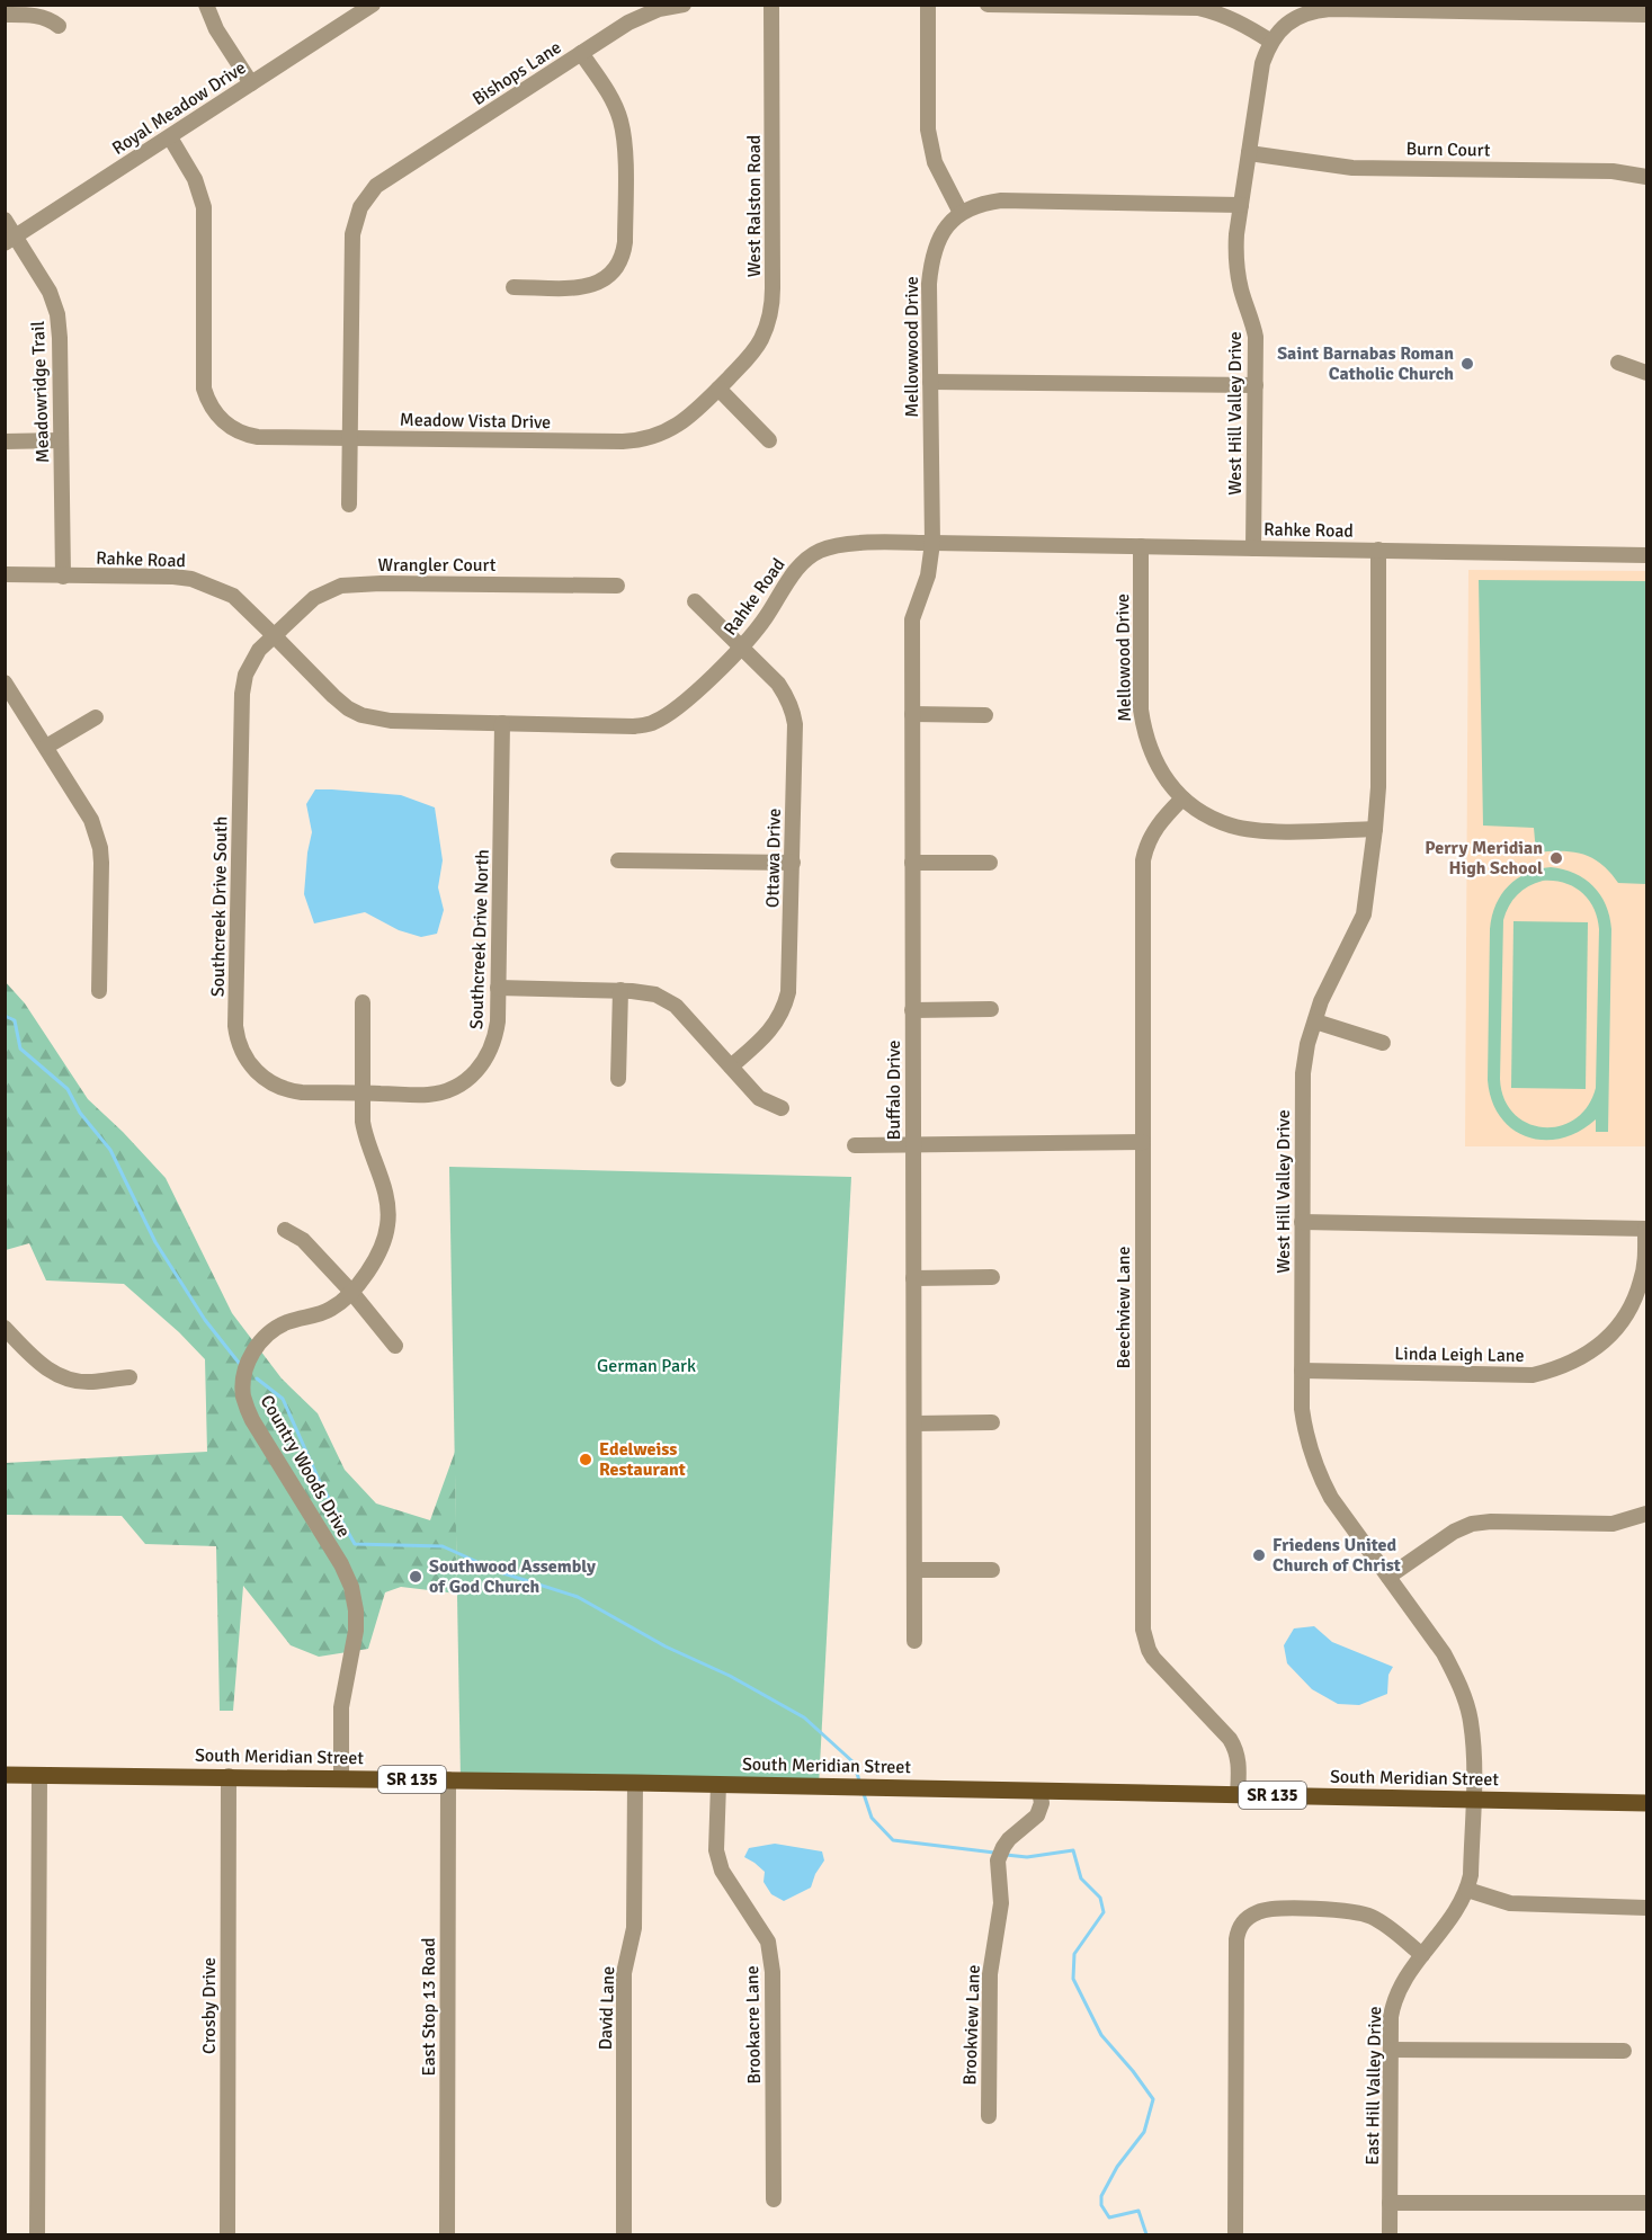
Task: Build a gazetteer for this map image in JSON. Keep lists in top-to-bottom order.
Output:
{
  "streets": {
    "main road": ["South Meridian Street", "SR 135"],
    "street": [
      "Bishops Lane",
      "Royal Meadow Drive",
      "Burn Court",
      "West Ralston Road",
      "Mellowwood Drive",
      "Meadowridge Trail",
      "West Hill Valley Drive",
      "Meadow Vista Drive",
      "Rahke Road",
      "Wrangler Court",
      "Mellowood Drive",
      "Ottawa Drive",
      "Southcreek Drive South",
      "Southcreek Drive North",
      "Buffalo Drive",
      "Beechview Lane",
      "Linda Leigh Lane",
      "Country Woods Drive",
      "Crosby Drive",
      "East Stop 13 Road",
      "David Lane",
      "Brookacre Lane",
      "Brookview Lane",
      "East Hill Valley Drive"
    ]
  },
  "crossings": [
    ["Bishops Lane", "Meadow Vista Drive"],
    ["Royal Meadow Drive", "Meadowridge Trail"],
    ["Royal Meadow Drive", "Meadow Vista Drive"],
    ["Burn Court", "West Hill Valley Drive"],
    ["West Ralston Road", "Meadow Vista Drive"],
    ["Mellowwood Drive", "Rahke Road"],
    ["Mellowwood Drive", "Buffalo Drive"],
    ["Meadowridge Trail", "Rahke Road"],
    ["West Hill Valley Drive", "Rahke Road"],
    ["West Hill Valley Drive", "Mellowood Drive"],
    ["West Hill Valley Drive", "Linda Leigh Lane"],
    ["West Hill Valley Drive", "South Meridian Street"],
    ["West Hill Valley Drive", "East Hill Valley Drive"],
    ["Rahke Road", "Wrangler Court"],
    ["Rahke Road", "Mellowood Drive"],
    ["Rahke Road", "Ottawa Drive"],
    ["Rahke Road", "Southcreek Drive South"],
    ["Rahke Road", "Southcreek Drive North"],
    ["Rahke Road", "Buffalo Drive"],
    ["Wrangler Court", "Southcreek Drive South"],
    ["Mellowood Drive", "Beechview Lane"],
    ["Southcreek Drive South", "Southcreek Drive North"],
    ["Southcreek Drive South", "Country Woods Drive"],
    ["Southcreek Drive North", "Country Woods Drive"],
    ["Beechview Lane", "South Meridian Street"],
    ["Country Woods Drive", "South Meridian Street"],
    ["South Meridian Street", "Crosby Drive"],
    ["South Meridian Street", "East Stop 13 Road"],
    ["South Meridian Street", "David Lane"],
    ["South Meridian Street", "Brookacre Lane"],
    ["South Meridian Street", "Brookview Lane"],
    ["South Meridian Street", "East Hill Valley Drive"]
  ],
  "parks": ["German Park"],
  "places": [
    "Saint Barnabas Roman Catholic Church",
    "Perry Meridian High School",
    "Edelweiss Restaurant",
    "Friedens United Church of Christ",
    "Southwood Assembly of God Church"
  ]
}
